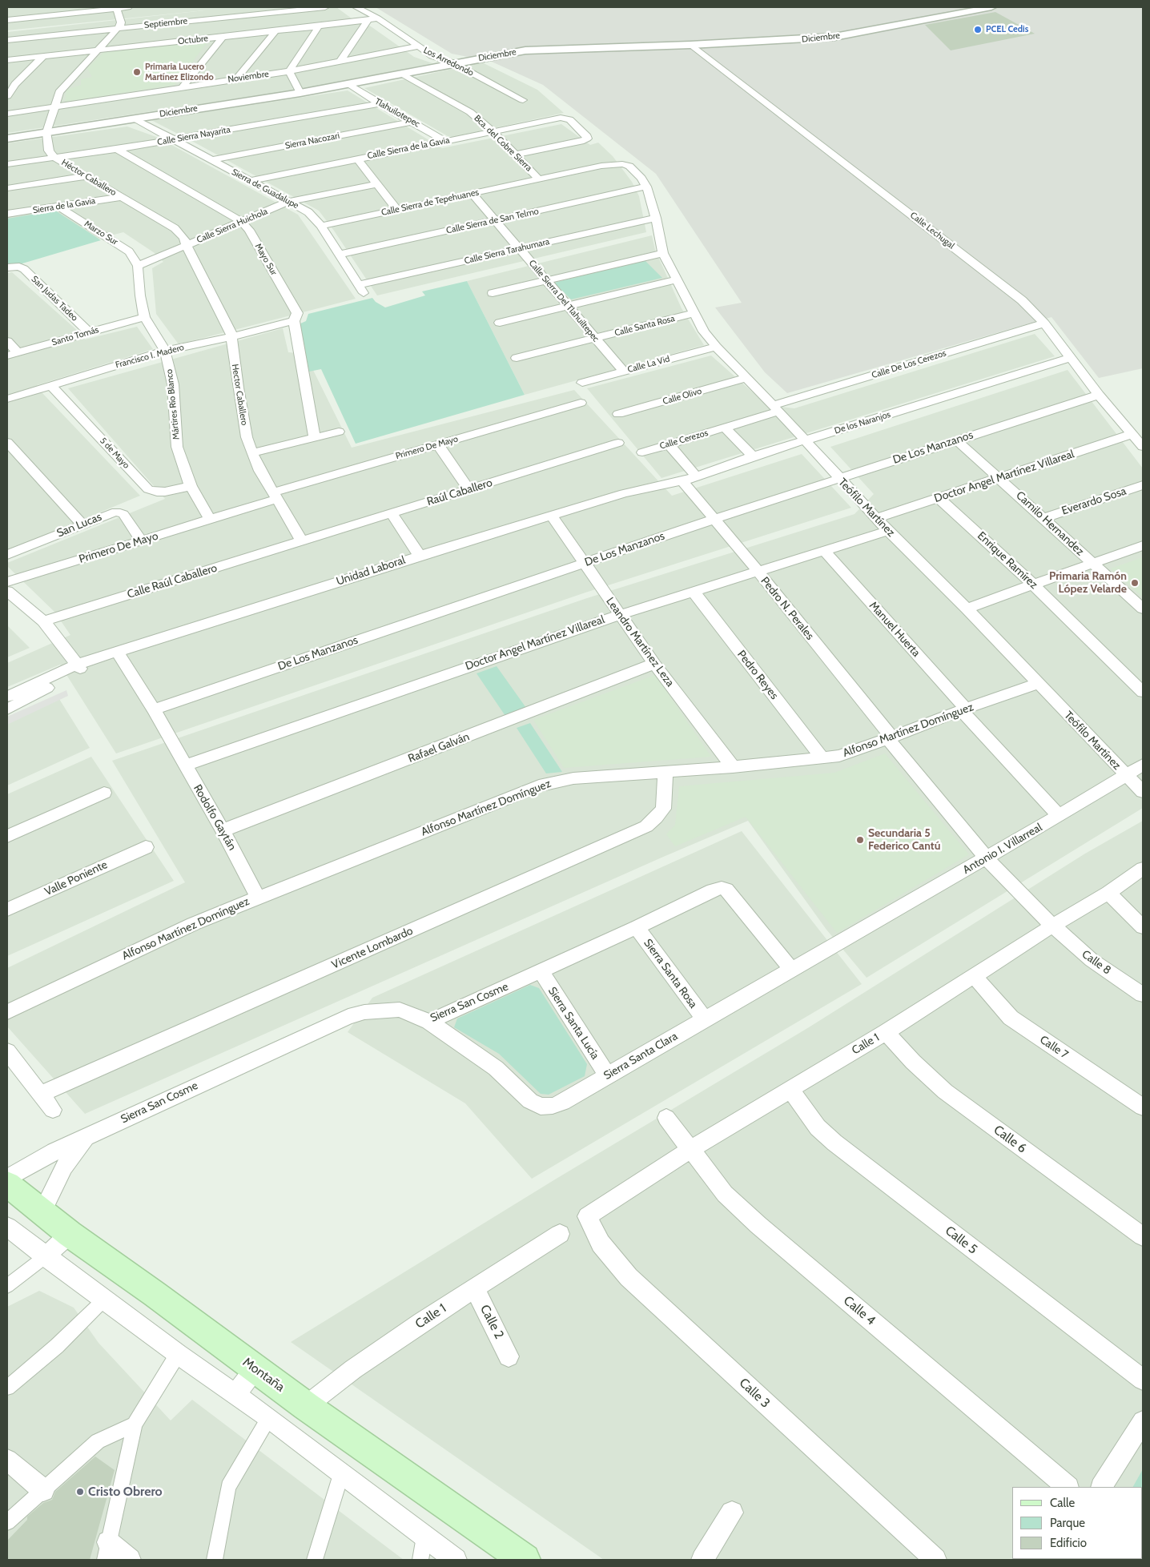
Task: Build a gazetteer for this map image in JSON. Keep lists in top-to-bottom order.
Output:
{
  "streets": {
    "main road": ["Montaña"],
    "street": [
      "Septiembre",
      "Diciembre",
      "Octubre",
      "Los Arredondo",
      "Noviembre",
      "Tlahuilotepec",
      "Calle Sierra Nayarita",
      "Sierra Nacozari",
      "Bca. del Cobre Sierra",
      "Calle Sierra de la Gavia",
      "Héctor Caballero",
      "Sierra de Guadalupe",
      "Calle Sierra de Tepehuanes",
      "Sierra de la Gavia",
      "Calle Sierra de San Telmo",
      "Calle Sierra Huichola",
      "Calle Lechugal",
      "Marzo Sur",
      "Calle Sierra Tarahumara",
      "Mayo Sur",
      "San Judas Tadeo",
      "Calle Sierra Del Tlahuiltepec",
      "Calle Santa Rosa",
      "Santo Tomás",
      "Francisco I. Madero",
      "Calle La Vid",
      "Calle De Los Cerezos",
      "Hector Caballero",
      "Calle Olivo",
      "Mártires Río Blanco",
      "De los Naranjos",
      "Calle Cerezos",
      "Primero De Mayo",
      "De Los Manzanos",
      "5 de Mayo",
      "Doctor Angel Martínez Villareal",
      "Raúl Caballero",
      "Everardo Sosa",
      "Teófilo Martínez",
      "Camilo Hernandez",
      "San Lucas",
      "Enrique Ramírez",
      "Unidad Laboral",
      "Calle Raúl Caballero",
      "Pedro N. Perales",
      "Manuel Huerta",
      "Leandro Martínez Leza",
      "Pedro Reyes",
      "Alfonso Martínez Domínguez",
      "Rafael Galván",
      "Rodolfo Gaytán",
      "Antonio I. Villarreal",
      "Valle Poniente",
      "Vicente Lombardo",
      "Calle 8",
      "Sierra Santa Rosa",
      "Sierra San Cosme",
      "Sierra Santa Lucía",
      "Calle 1",
      "Calle 7",
      "Sierra Santa Clara",
      "Calle 6",
      "Calle 5",
      "Calle 4",
      "Calle 2",
      "Calle 3"
    ]
  },
  "crossings": [
    ["Septiembre", "Héctor Caballero"],
    ["Diciembre", "Los Arredondo"],
    ["Diciembre", "Tlahuilotepec"],
    ["Diciembre", "Bca. del Cobre Sierra"],
    ["Diciembre", "Héctor Caballero"],
    ["Diciembre", "Sierra de Guadalupe"],
    ["Diciembre", "Calle Lechugal"],
    ["Octubre", "Los Arredondo"],
    ["Octubre", "Héctor Caballero"],
    ["Los Arredondo", "Noviembre"],
    ["Noviembre", "Héctor Caballero"],
    ["Tlahuilotepec", "Calle Sierra Nayarita"],
    ["Tlahuilotepec", "Sierra Nacozari"],
    ["Tlahuilotepec", "Calle Sierra de la Gavia"],
    ["Calle Sierra Nayarita", "Héctor Caballero"],
    ["Calle Sierra Nayarita", "Sierra de Guadalupe"],
    ["Calle Sierra Nayarita", "Mayo Sur"],
    ["Sierra Nacozari", "Sierra de Guadalupe"],
    ["Bca. del Cobre Sierra", "Calle Sierra de la Gavia"],
    ["Bca. del Cobre Sierra", "Calle Sierra de Tepehuanes"],
    ["Calle Sierra de la Gavia", "Sierra de Guadalupe"],
    ["Héctor Caballero", "Sierra de la Gavia"],
    ["Héctor Caballero", "Calle Sierra Huichola"],
    ["Héctor Caballero", "Hector Caballero"],
    ["Sierra de Guadalupe", "Calle Sierra de Tepehuanes"],
    ["Sierra de Guadalupe", "Calle Sierra de San Telmo"],
    ["Sierra de Guadalupe", "Calle Sierra Huichola"],
    ["Sierra de Guadalupe", "Calle Sierra Tarahumara"],
    ["Calle Sierra de Tepehuanes", "Calle Sierra de San Telmo"],
    ["Calle Sierra de Tepehuanes", "Calle Sierra Del Tlahuiltepec"],
    ["Calle Sierra de Tepehuanes", "Teófilo Martínez"],
    ["Sierra de la Gavia", "Marzo Sur"],
    ["Calle Sierra de San Telmo", "Calle Sierra Del Tlahuiltepec"],
    ["Calle Sierra de San Telmo", "Teófilo Martínez"],
    ["Calle Sierra Huichola", "Marzo Sur"],
    ["Calle Sierra Huichola", "Mayo Sur"],
    ["Calle Sierra Huichola", "Hector Caballero"],
    ["Calle Sierra Huichola", "Mártires Río Blanco"],
    ["Calle Lechugal", "Calle De Los Cerezos"],
    ["Calle Lechugal", "De los Naranjos"],
    ["Calle Lechugal", "De Los Manzanos"],
    ["Calle Lechugal", "Doctor Angel Martínez Villareal"],
    ["Marzo Sur", "Mártires Río Blanco"],
    ["Calle Sierra Tarahumara", "Calle Sierra Del Tlahuiltepec"],
    ["Calle Sierra Tarahumara", "Teófilo Martínez"],
    ["Mayo Sur", "Francisco I. Madero"],
    ["San Judas Tadeo", "Santo Tomás"],
    ["Calle Sierra Del Tlahuiltepec", "Calle Santa Rosa"],
    ["Calle Sierra Del Tlahuiltepec", "Calle La Vid"],
    ["Calle Santa Rosa", "Teófilo Martínez"],
    ["Santo Tomás", "Mártires Río Blanco"],
    ["Francisco I. Madero", "Hector Caballero"],
    ["Francisco I. Madero", "Mártires Río Blanco"],
    ["Francisco I. Madero", "5 de Mayo"],
    ["Calle La Vid", "Teófilo Martínez"],
    ["Calle De Los Cerezos", "Calle Cerezos"],
    ["Calle De Los Cerezos", "Teófilo Martínez"],
    ["Hector Caballero", "Primero De Mayo"],
    ["Hector Caballero", "Raúl Caballero"],
    ["Hector Caballero", "Calle Raúl Caballero"],
    ["Calle Olivo", "Teófilo Martínez"],
    ["Mártires Río Blanco", "Primero De Mayo"],
    ["Mártires Río Blanco", "5 de Mayo"],
    ["De los Naranjos", "Teófilo Martínez"],
    ["De los Naranjos", "Unidad Laboral"],
    ["De los Naranjos", "Pedro N. Perales"],
    ["Calle Cerezos", "Teófilo Martínez"],
    ["Primero De Mayo", "San Lucas"],
    ["De Los Manzanos", "Teófilo Martínez"],
    ["De Los Manzanos", "Camilo Hernandez"],
    ["De Los Manzanos", "Pedro N. Perales"],
    ["De Los Manzanos", "Leandro Martínez Leza"],
    ["De Los Manzanos", "Rodolfo Gaytán"],
    ["Doctor Angel Martínez Villareal", "Teófilo Martínez"],
    ["Doctor Angel Martínez Villareal", "Camilo Hernandez"],
    ["Doctor Angel Martínez Villareal", "Enrique Ramírez"],
    ["Doctor Angel Martínez Villareal", "Pedro N. Perales"],
    ["Doctor Angel Martínez Villareal", "Manuel Huerta"],
    ["Doctor Angel Martínez Villareal", "Leandro Martínez Leza"],
    ["Doctor Angel Martínez Villareal", "Pedro Reyes"],
    ["Doctor Angel Martínez Villareal", "Rodolfo Gaytán"],
    ["Raúl Caballero", "Calle Raúl Caballero"],
    ["Everardo Sosa", "Camilo Hernandez"],
    ["Teófilo Martínez", "Alfonso Martínez Domínguez"],
    ["Teófilo Martínez", "Antonio I. Villarreal"],
    ["Unidad Laboral", "Leandro Martínez Leza"],
    ["Unidad Laboral", "Rodolfo Gaytán"],
    ["Pedro N. Perales", "Alfonso Martínez Domínguez"],
    ["Pedro N. Perales", "Antonio I. Villarreal"],
    ["Pedro N. Perales", "Calle 8"],
    ["Pedro N. Perales", "Calle 1"],
    ["Manuel Huerta", "Alfonso Martínez Domínguez"],
    ["Manuel Huerta", "Antonio I. Villarreal"],
    ["Leandro Martínez Leza", "Alfonso Martínez Domínguez"],
    ["Leandro Martínez Leza", "Rafael Galván"],
    ["Pedro Reyes", "Alfonso Martínez Domínguez"],
    ["Alfonso Martínez Domínguez", "Rodolfo Gaytán"],
    ["Alfonso Martínez Domínguez", "Vicente Lombardo"],
    ["Rafael Galván", "Rodolfo Gaytán"],
    ["Antonio I. Villarreal", "Sierra Santa Clara"],
    ["Calle 8", "Calle 1"],
    ["Sierra Santa Rosa", "Sierra San Cosme"],
    ["Sierra Santa Rosa", "Sierra Santa Clara"],
    ["Sierra San Cosme", "Sierra Santa Lucía"],
    ["Sierra San Cosme", "Sierra Santa Clara"],
    ["Sierra Santa Lucía", "Sierra Santa Clara"],
    ["Calle 1", "Calle 7"],
    ["Calle 1", "Calle 6"],
    ["Calle 1", "Calle 5"],
    ["Calle 1", "Calle 4"],
    ["Calle 1", "Calle 2"],
    ["Calle 1", "Montaña"],
    ["Calle 1", "Calle 3"]
  ],
  "places": [
    "PCEL Cedis",
    "Primaria Lucero Martínez Elizondo",
    "Primaria Ramón López Velarde",
    "Secundaria 5 Federico Cantú",
    "Cristo Obrero"
  ],
  "legend": ["Calle", "Parque", "Edificio"]
}
